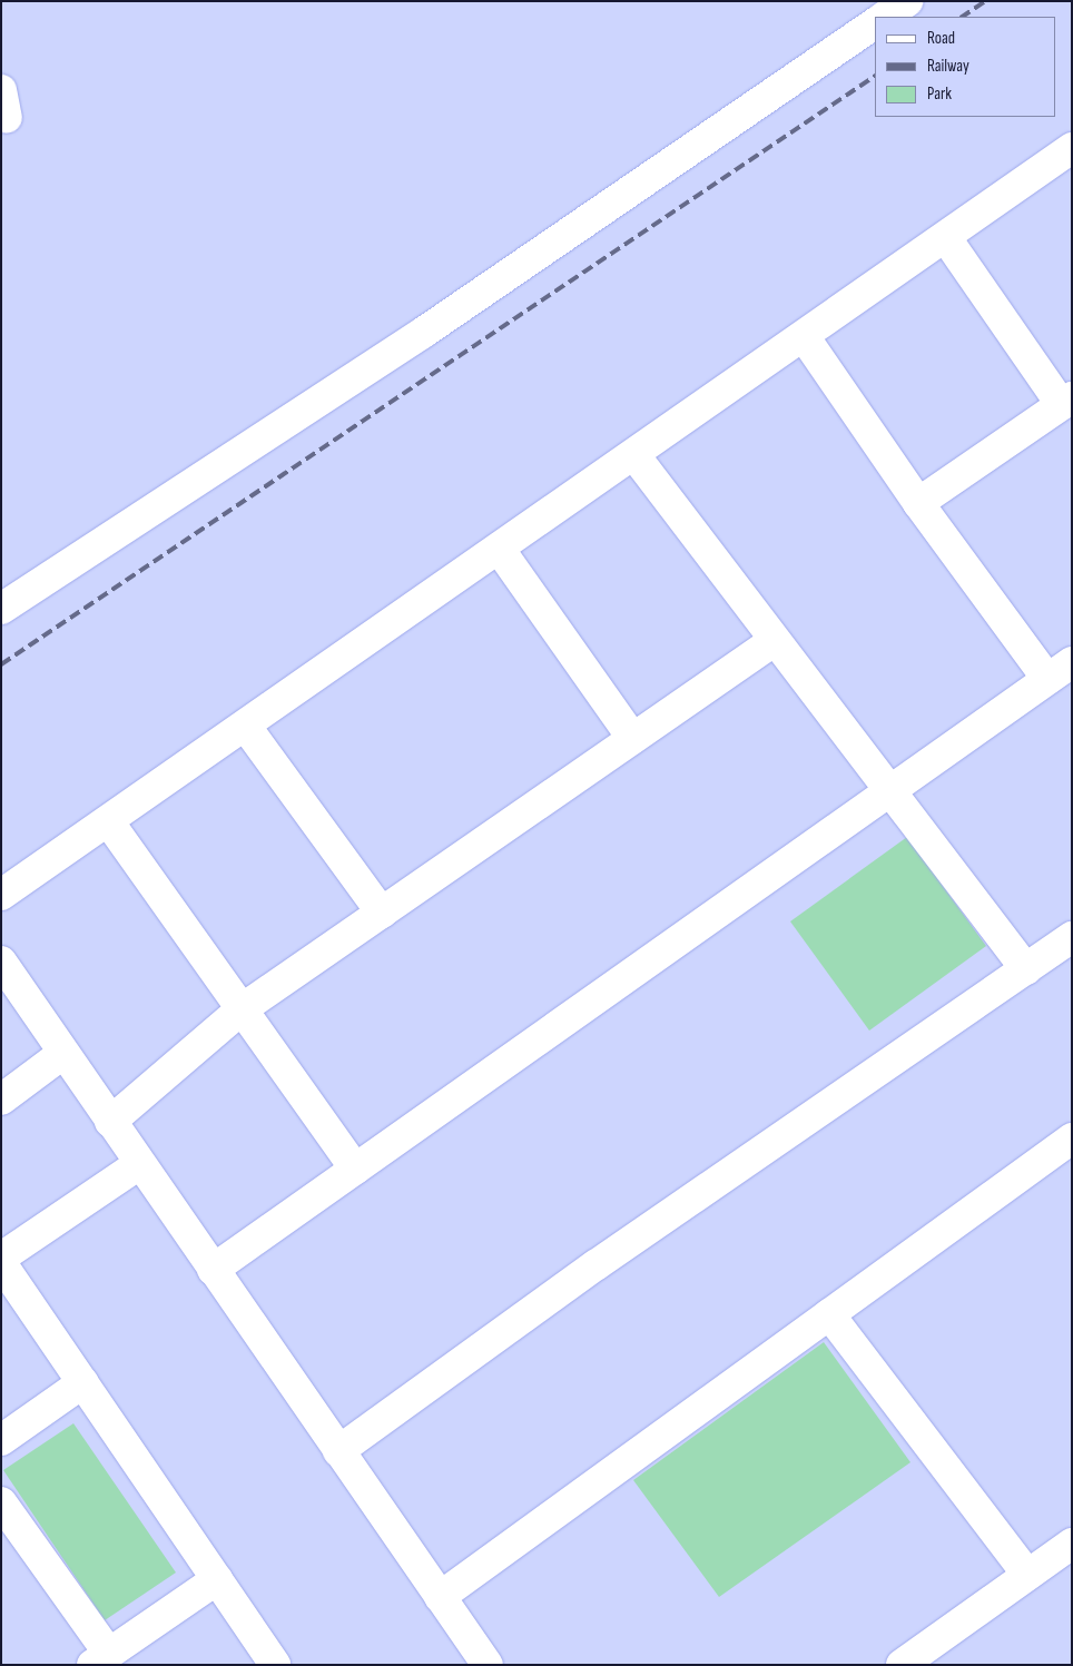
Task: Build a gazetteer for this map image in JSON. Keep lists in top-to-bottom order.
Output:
{
  "legend": ["Road", "Railway", "Park"]
}
